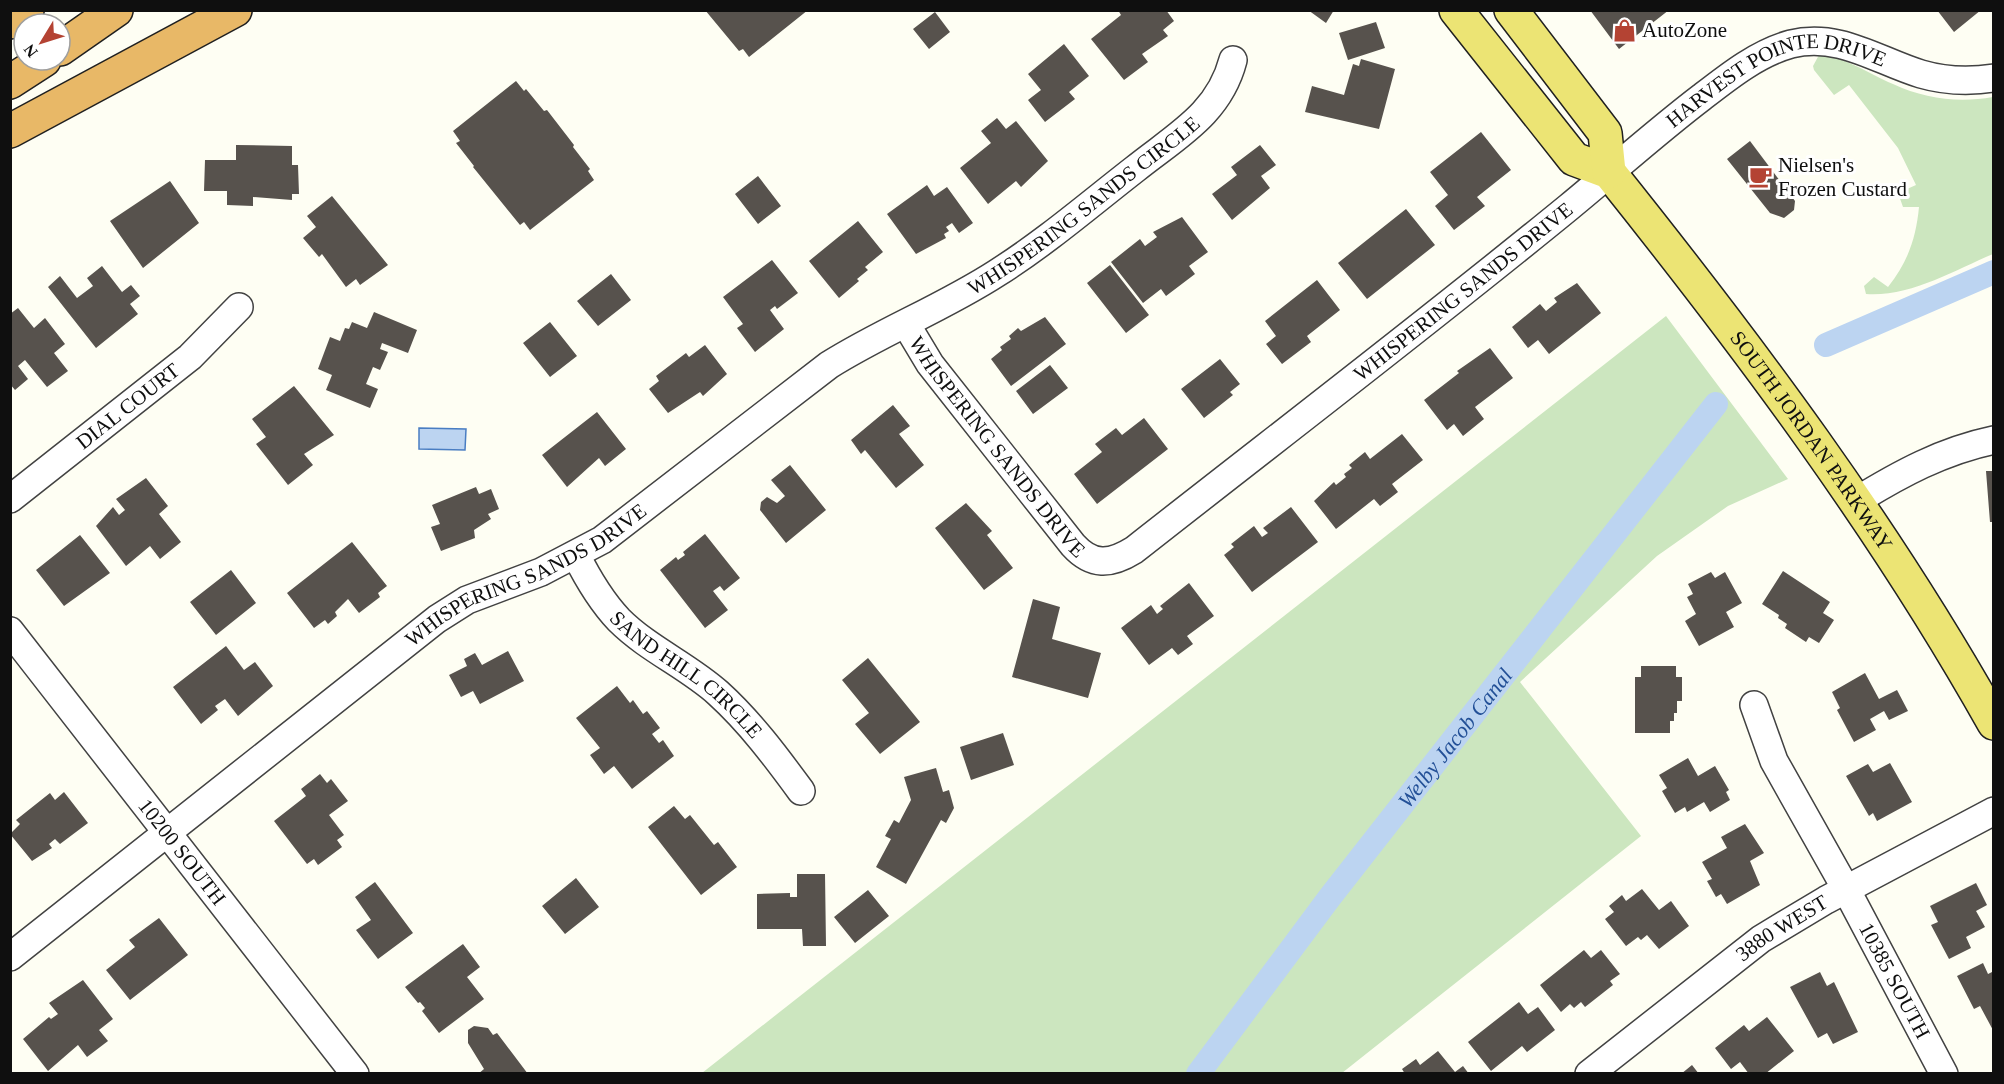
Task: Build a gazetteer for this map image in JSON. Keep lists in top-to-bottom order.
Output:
{
  "streets": {
    "main road": ["SOUTH JORDAN PARKWAY"],
    "street": [
      "HARVEST POINTE DRIVE",
      "WHISPERING SANDS CIRCLE",
      "WHISPERING SANDS DRIVE",
      "DIAL COURT",
      "SAND HILL CIRCLE",
      "10200 SOUTH",
      "3880 WEST",
      "10385 SOUTH"
    ]
  },
  "crossings": [
    ["HARVEST POINTE DRIVE", "WHISPERING SANDS DRIVE"],
    ["HARVEST POINTE DRIVE", "SOUTH JORDAN PARKWAY"],
    ["WHISPERING SANDS CIRCLE", "WHISPERING SANDS DRIVE"],
    ["WHISPERING SANDS DRIVE", "SOUTH JORDAN PARKWAY"],
    ["WHISPERING SANDS DRIVE", "SAND HILL CIRCLE"],
    ["WHISPERING SANDS DRIVE", "10200 SOUTH"],
    ["3880 WEST", "10385 SOUTH"]
  ],
  "water": ["Welby Jacob Canal"],
  "places": {
    "shop": ["AutoZone"],
    "cafe": ["Nielsen's Frozen Custard"]
  },
  "north": "bottom left"
}
